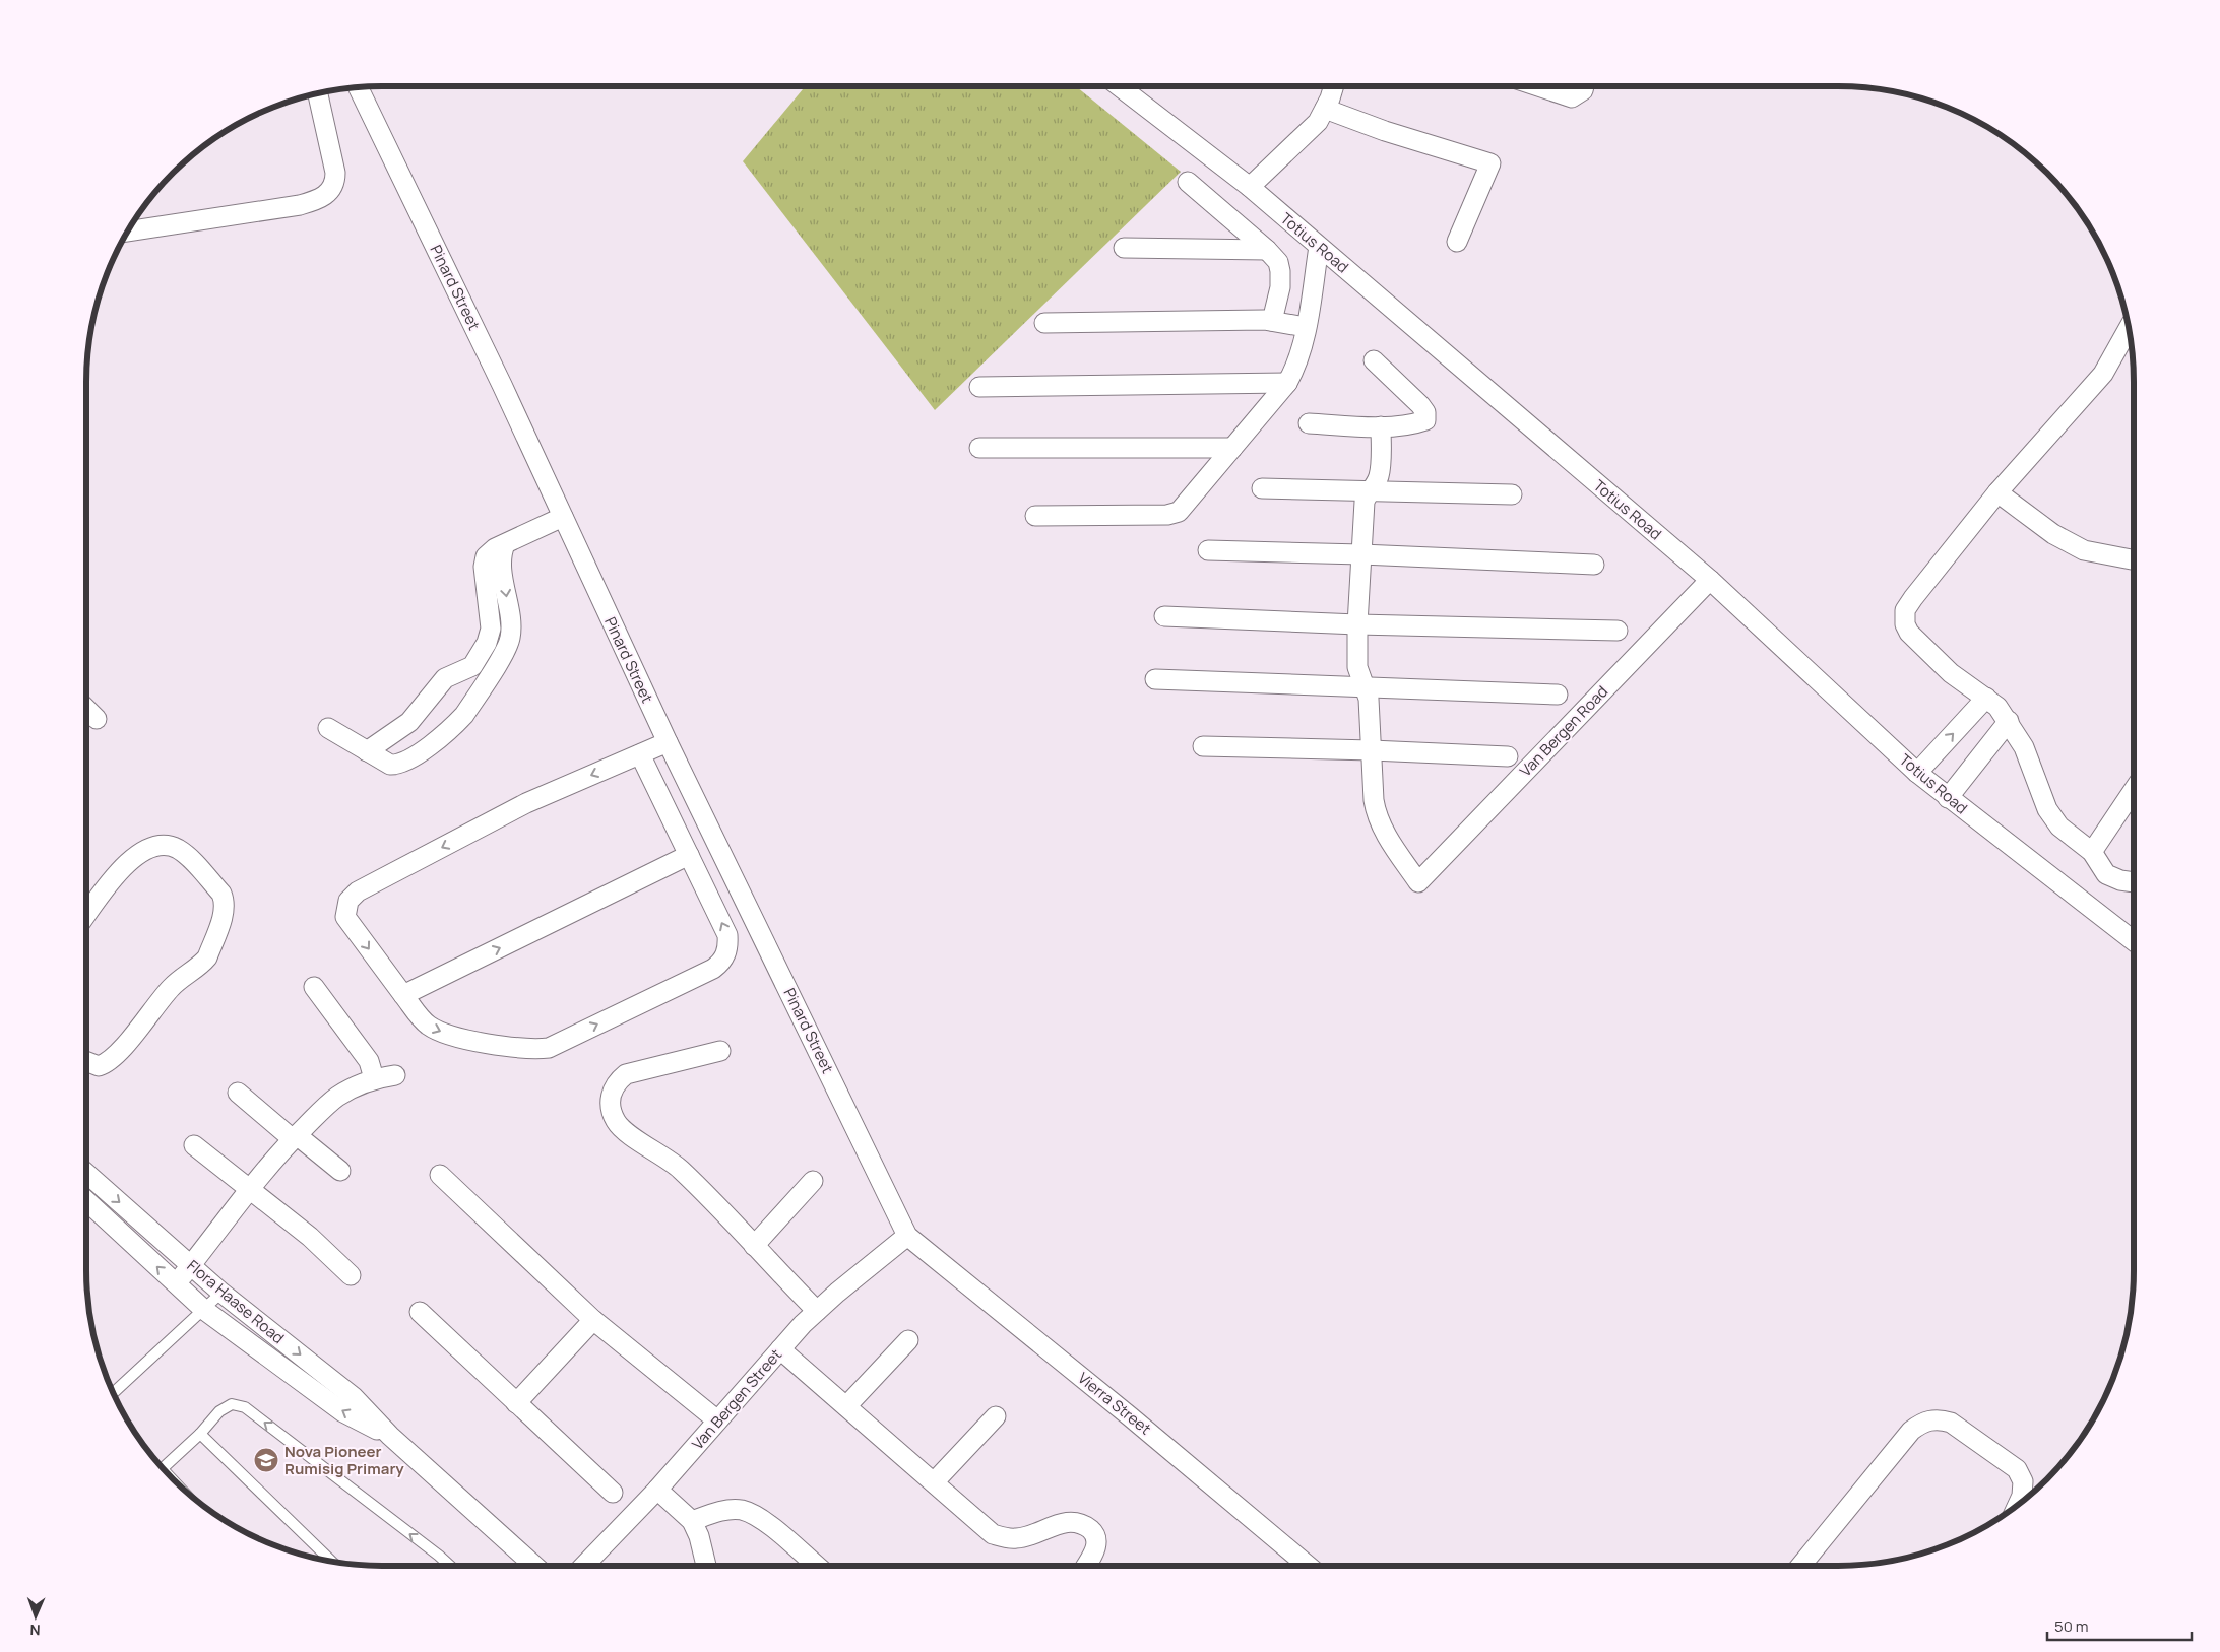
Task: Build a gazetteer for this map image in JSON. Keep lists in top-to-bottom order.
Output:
{
  "streets": {
    "street": [
      "Totius Road",
      "Pinard Street",
      "Van Bergen Road",
      "Flora Haase Road",
      "Van Bergen Street",
      "Vierra Street"
    ]
  },
  "crossings": [
    ["Totius Road", "Van Bergen Road"],
    ["Pinard Street", "Van Bergen Street"],
    ["Pinard Street", "Vierra Street"],
    ["Van Bergen Street", "Vierra Street"]
  ],
  "places": {
    "school or university": ["Nova Pioneer Rumisig Primary"]
  },
  "scale_bar": "50 m",
  "north": "bottom"
}
